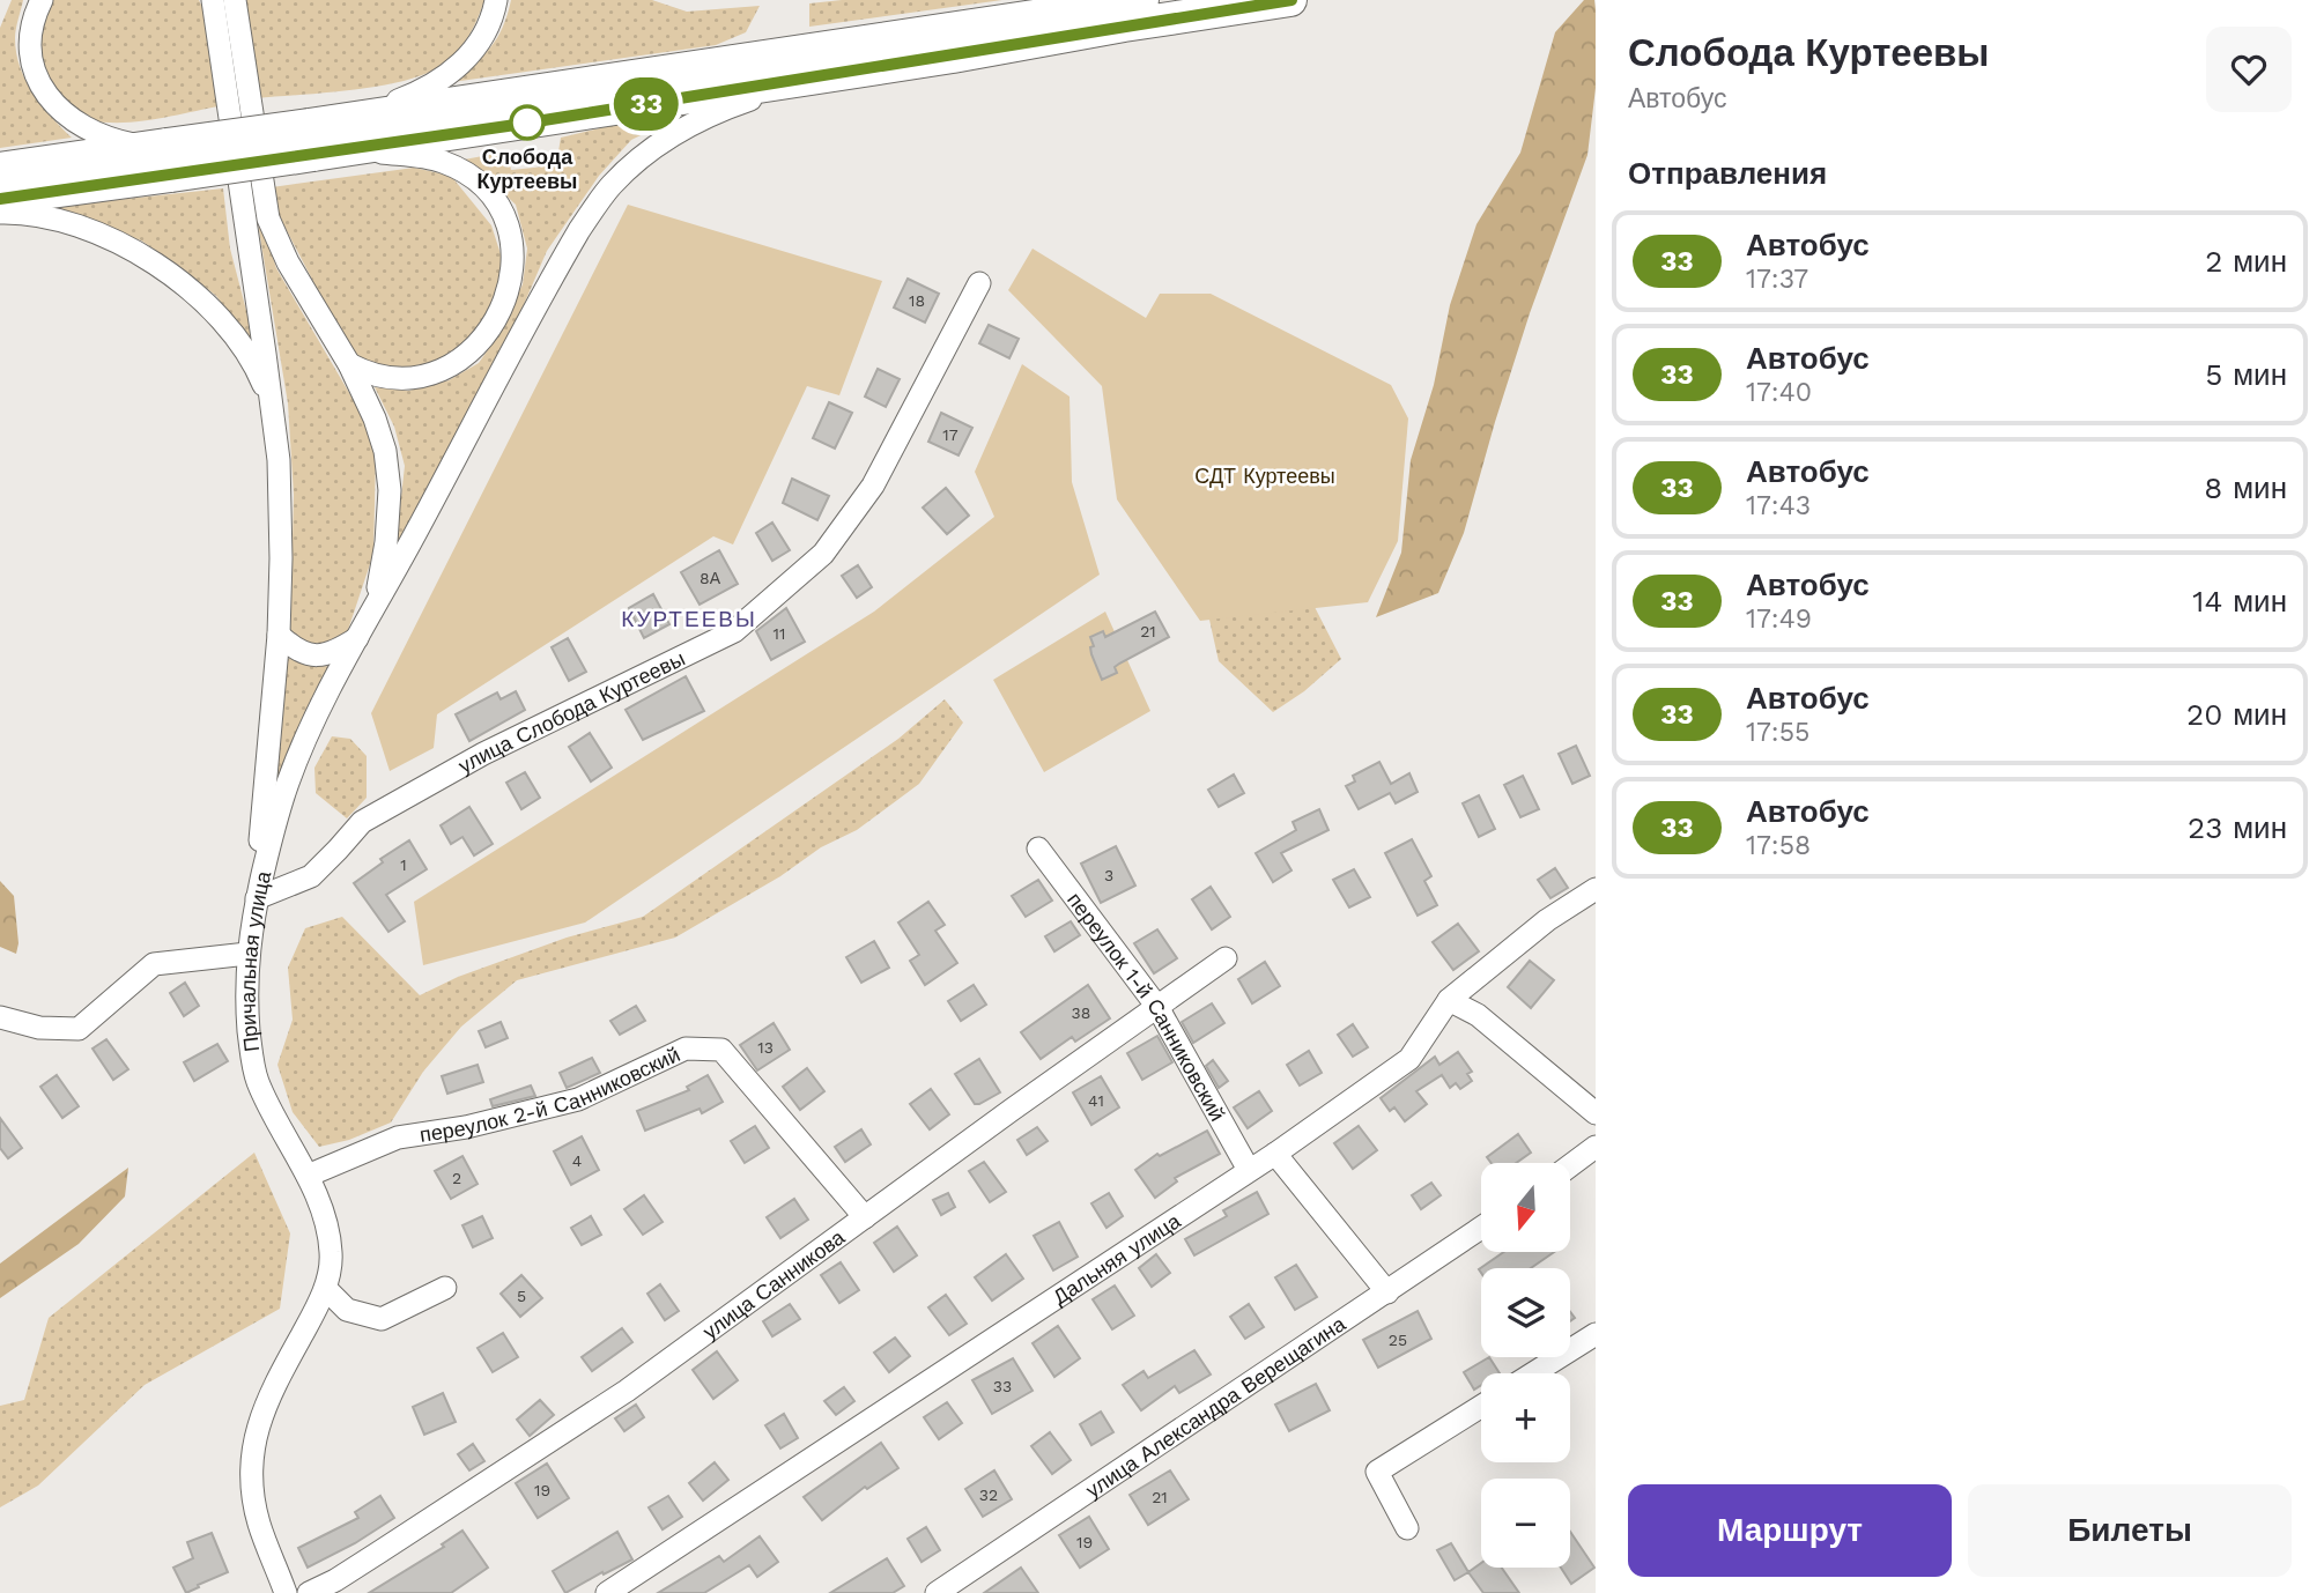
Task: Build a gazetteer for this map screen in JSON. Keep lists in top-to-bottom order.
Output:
{
  "streets": {
    "street": [
      "улица Слобода Куртеевы",
      "Причальная улица",
      "переулок 1-й Санниковский",
      "переулок 2-й Санниковский",
      "Дальняя улица",
      "улица Санникова",
      "улица Александра Верещагина"
    ]
  },
  "crossings": [
    ["улица Слобода Куртеевы", "Причальная улица"],
    ["Причальная улица", "переулок 2-й Санниковский"],
    ["переулок 1-й Санниковский", "Дальняя улица"],
    ["переулок 1-й Санниковский", "улица Санникова"],
    ["переулок 2-й Санниковский", "улица Санникова"]
  ],
  "districts": ["КУРТЕЕВЫ"],
  "parks": ["СДТ Куртеевы"],
  "places": ["Слобода Куртеевы"],
  "lines": ["bus line 33"],
  "house_numbers": [
    "18",
    "17",
    "8А",
    "21",
    "11",
    "1",
    "3",
    "38",
    "13",
    "41",
    "4",
    "2",
    "5",
    "25",
    "33",
    "19",
    "32",
    "21",
    "19"
  ],
  "north": "bottom",
  "page": {
    "on_map": "33",
    "heading": [
      ["Слобода Куртеевы", "Автобус"],
      "Отправления"
    ],
    "list": [
      {
        "mark": "33",
        "name": "Автобус",
        "note": "17:37",
        "value": "2 мин"
      },
      {
        "mark": "33",
        "name": "Автобус",
        "note": "17:40",
        "value": "5 мин"
      },
      {
        "mark": "33",
        "name": "Автобус",
        "note": "17:43",
        "value": "8 мин"
      },
      {
        "mark": "33",
        "name": "Автобус",
        "note": "17:49",
        "value": "14 мин"
      },
      {
        "mark": "33",
        "name": "Автобус",
        "note": "17:55",
        "value": "20 мин"
      },
      {
        "mark": "33",
        "name": "Автобус",
        "note": "17:58",
        "value": "23 мин"
      }
    ],
    "map_buttons": ["+", "−"],
    "buttons": ["Маршрут", "Билеты"]
  }
}
